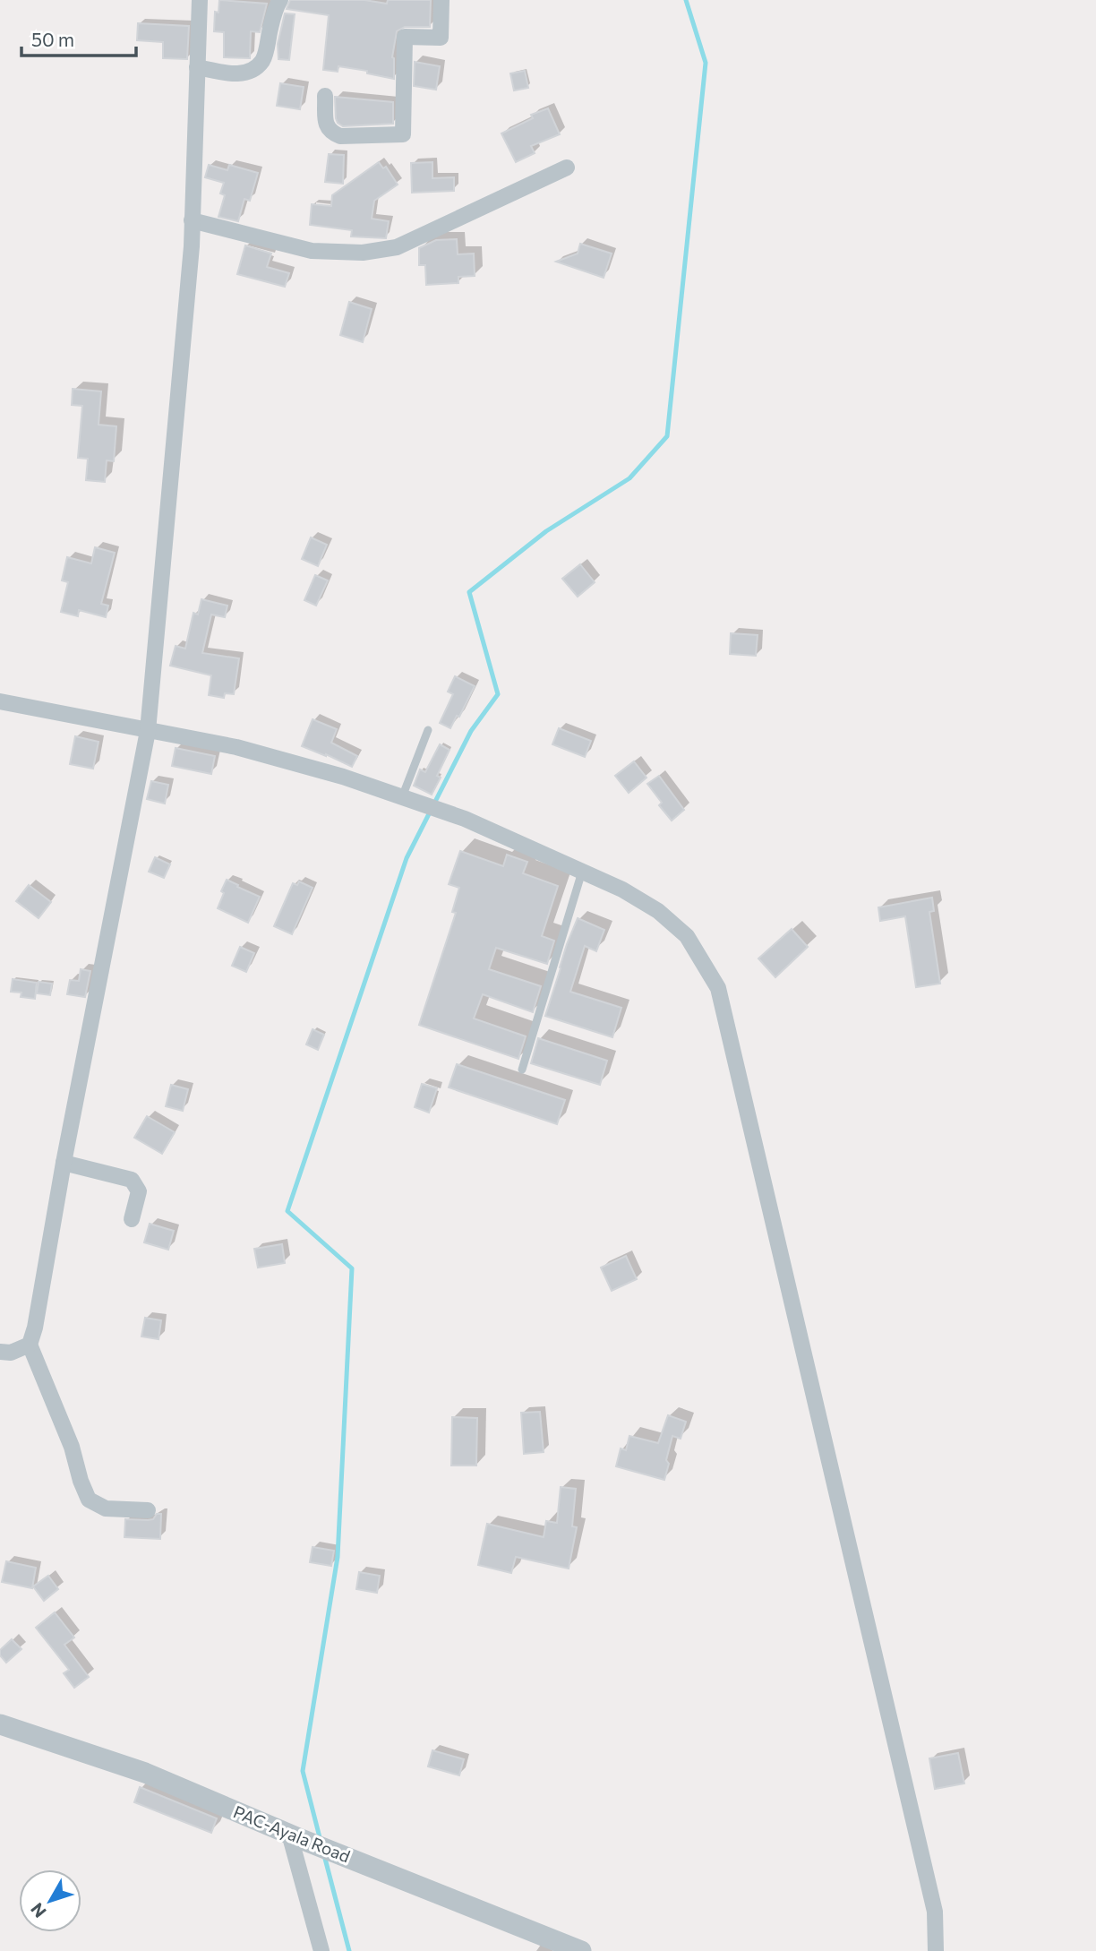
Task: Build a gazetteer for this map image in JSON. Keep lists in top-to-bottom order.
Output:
{
  "streets": {
    "street": ["PAC-Ayala Road"]
  },
  "scale_bar": "50 m",
  "north": "bottom left"
}
